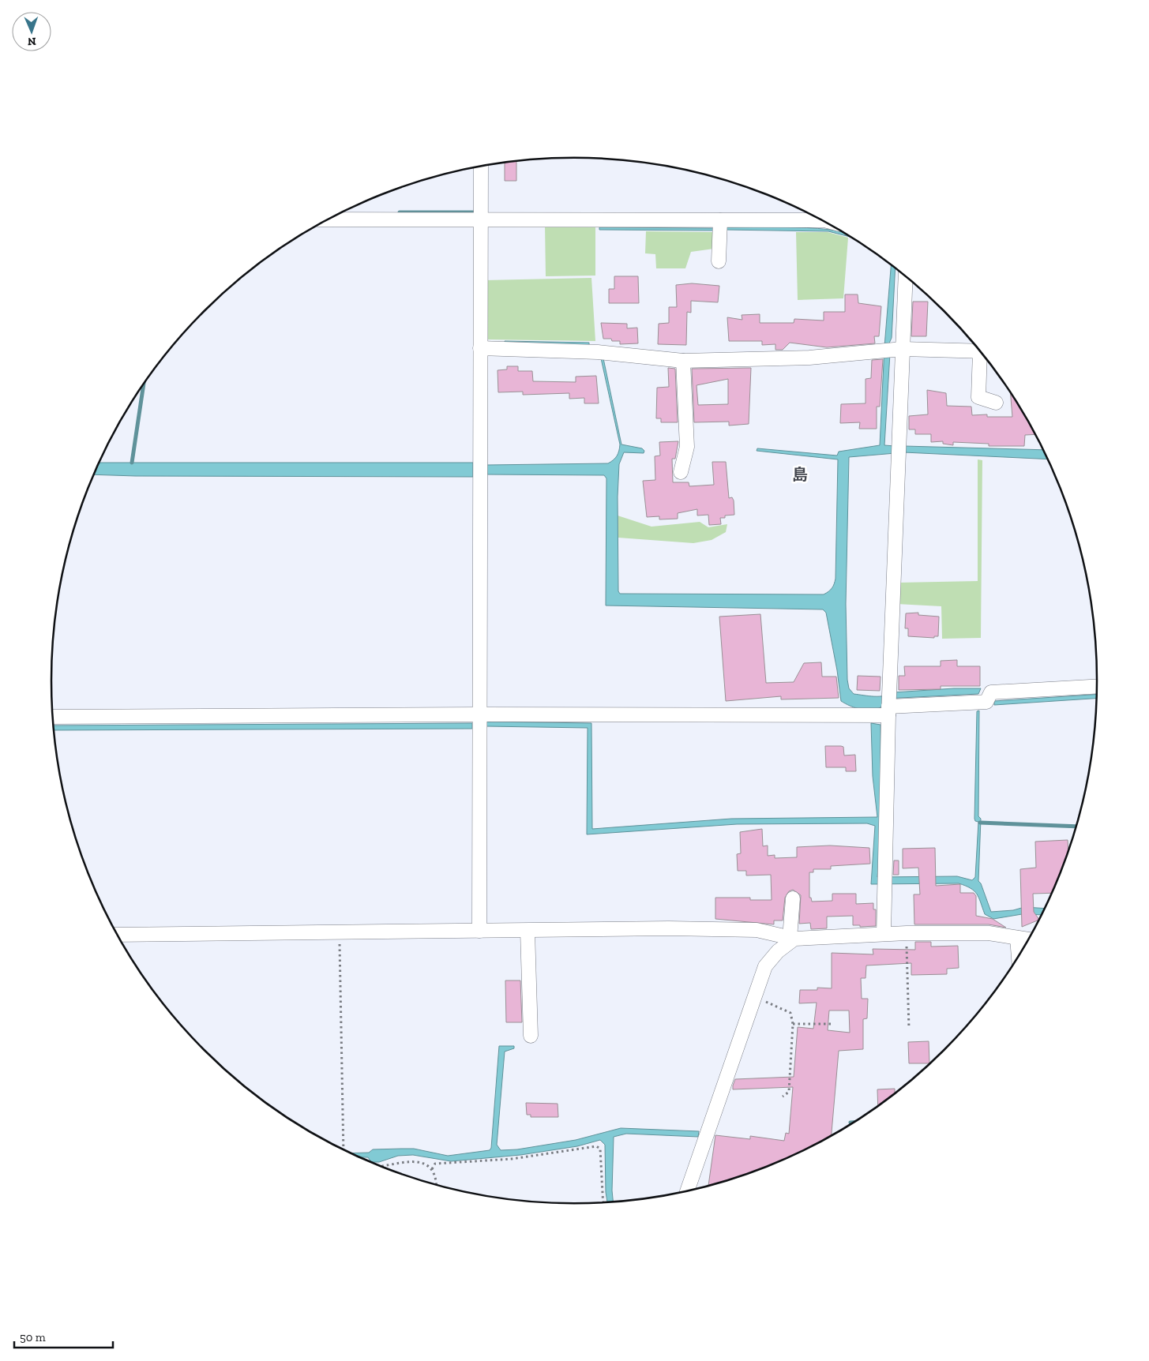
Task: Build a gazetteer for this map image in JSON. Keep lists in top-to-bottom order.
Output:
{
  "districts": ["島"],
  "scale_bar": "50 m",
  "north": "bottom"
}
